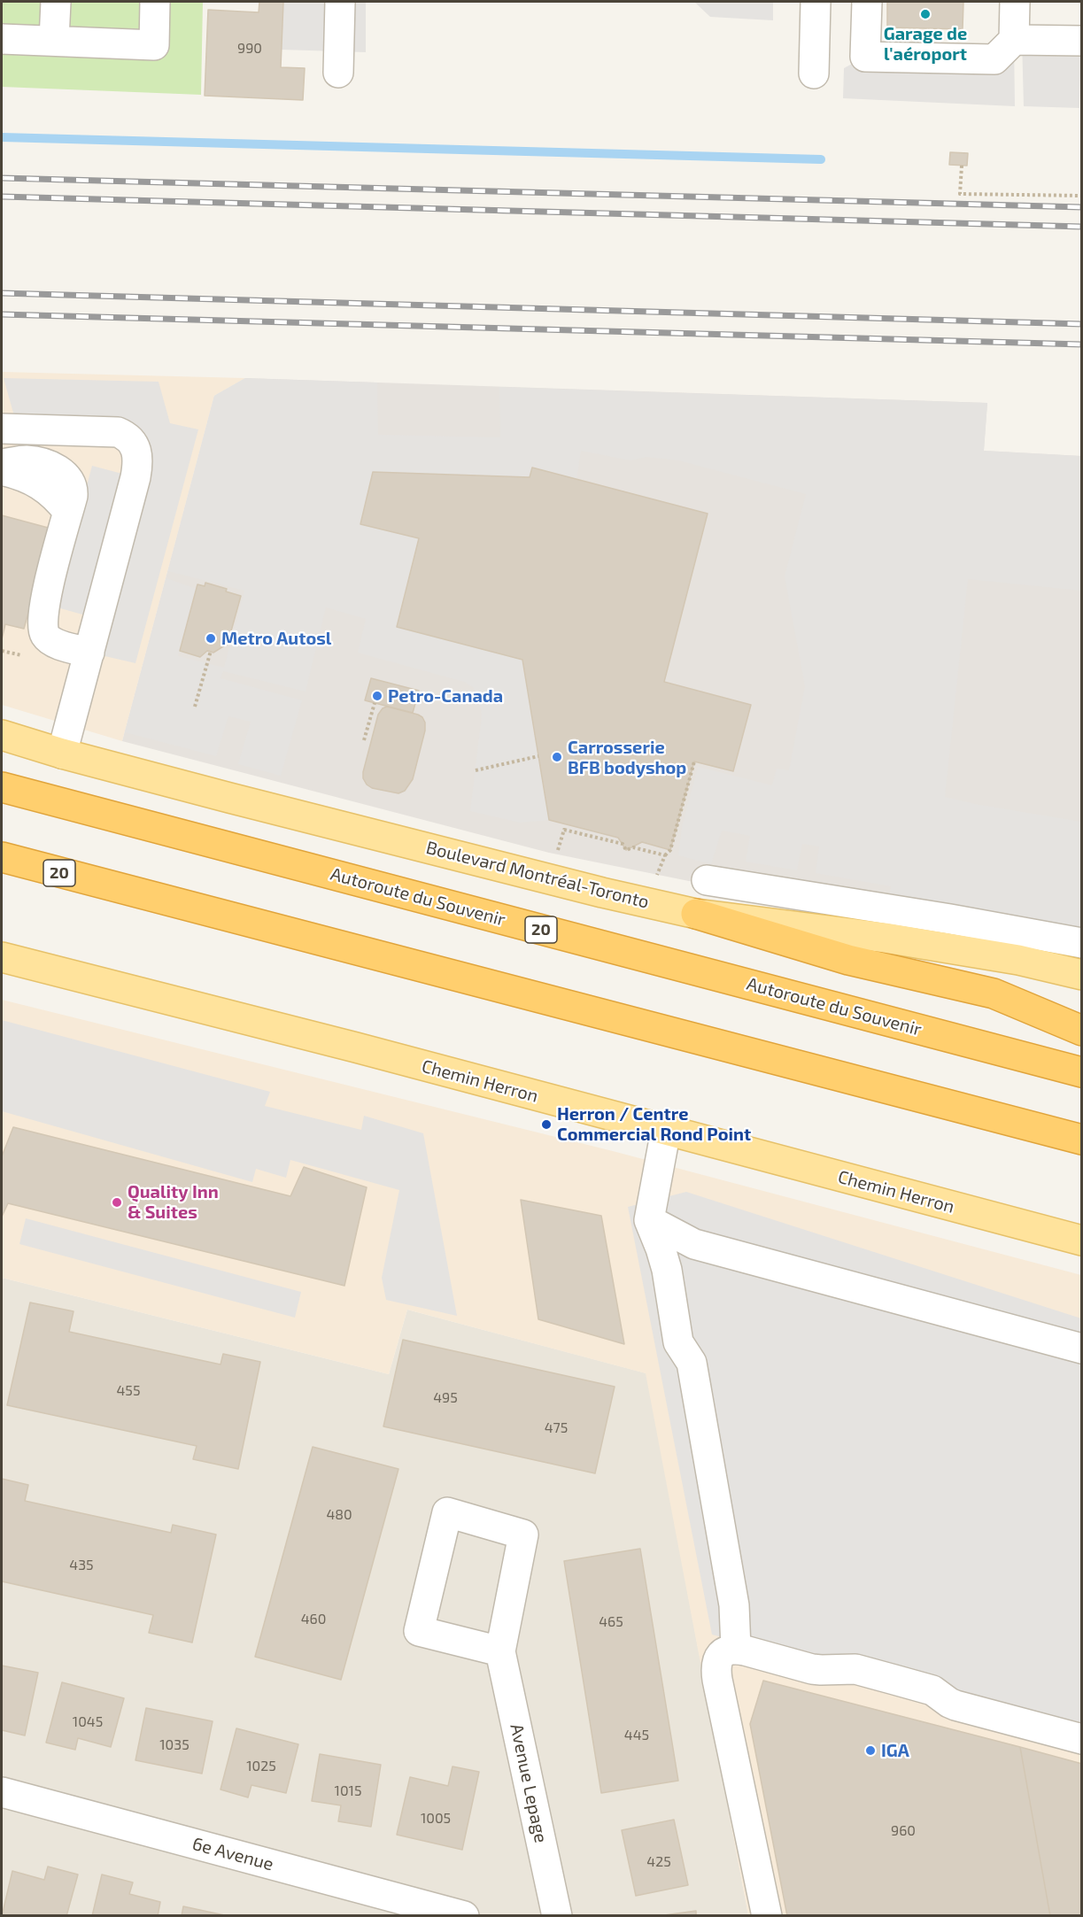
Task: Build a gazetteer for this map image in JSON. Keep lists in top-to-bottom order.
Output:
{
  "streets": {
    "highway": ["20", "Autoroute du Souvenir"],
    "main road": ["Boulevard Montréal-Toronto", "Chemin Herron"],
    "street": ["Avenue Lepage", "6e Avenue"]
  },
  "places": [
    "Garage de l'aéroport",
    "Metro Autosl",
    "Petro-Canada",
    "Carrosserie BFB bodyshop",
    "Herron / Centre Commercial Rond Point",
    "Quality Inn & Suites",
    "IGA"
  ],
  "house_numbers": [
    "990",
    "455",
    "495",
    "475",
    "480",
    "435",
    "460",
    "465",
    "1045",
    "445",
    "1035",
    "1025",
    "1015",
    "1005",
    "960",
    "425"
  ]
}
